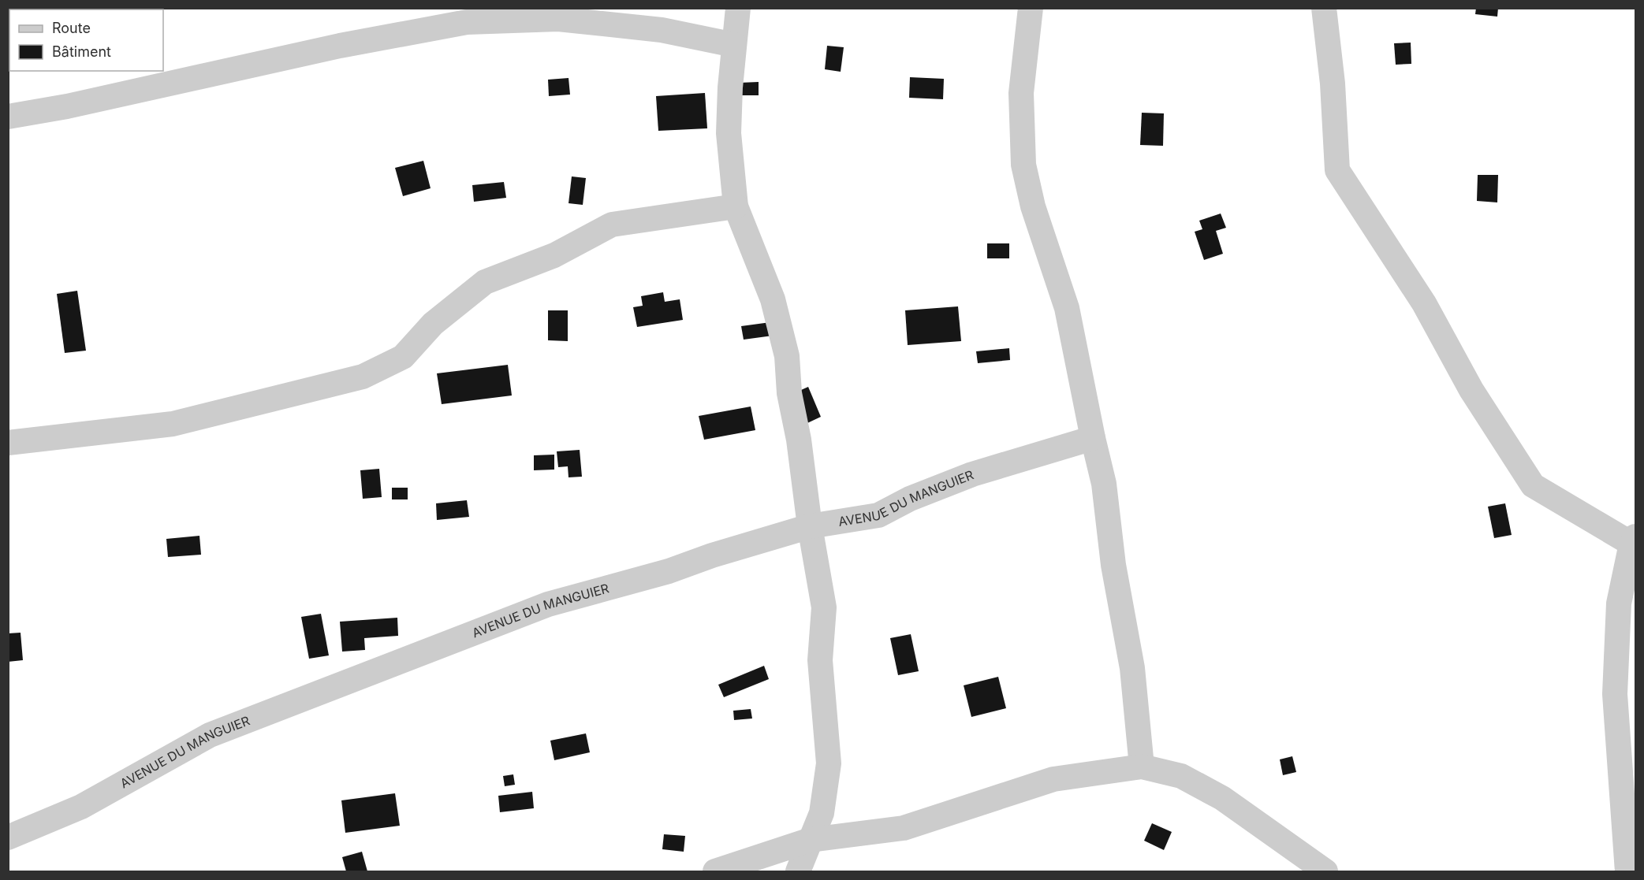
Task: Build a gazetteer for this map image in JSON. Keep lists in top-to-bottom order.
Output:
{
  "streets": {
    "street": ["AVENUE DU MANGUIER"]
  },
  "legend": ["Route", "Bâtiment"]
}
